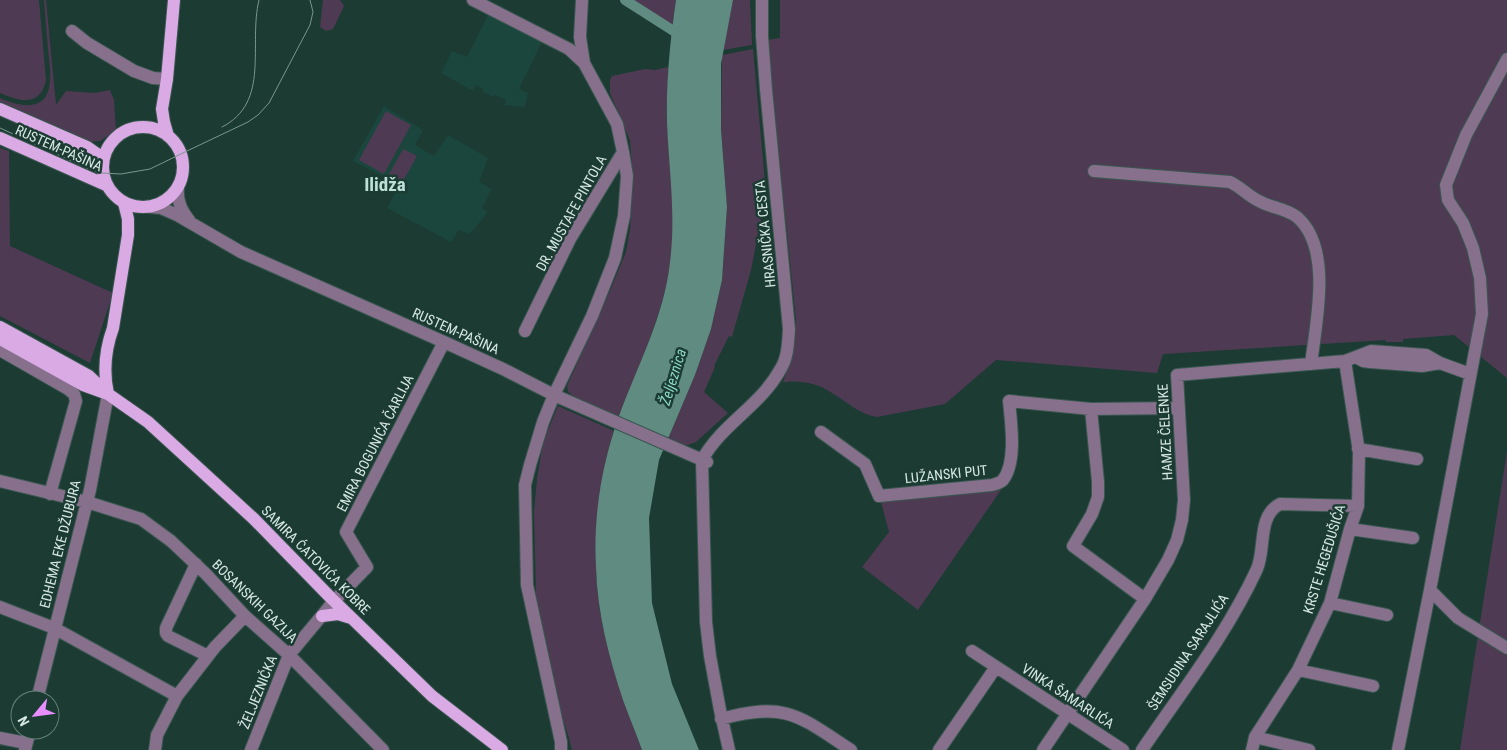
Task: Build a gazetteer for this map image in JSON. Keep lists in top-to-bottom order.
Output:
{
  "streets": {
    "main road": ["RUSTEM-PAŠINA", "EDHEMA EKE DŽUBURA", "SAMIRA ĆATOVIĆA KOBRE"],
    "street": [
      "DR. MUSTAFE PINTOLA",
      "HRASNIČKA CESTA",
      "HAMZE ČELENKE",
      "EMIRA BOGUNIĆA ČARLIJA",
      "LUŽANSKI PUT",
      "KRSTE HEGEDUŠIĆA",
      "BOSANSKIH GAZIJA",
      "ŠEMSUDINA SARAJLIĆA",
      "ŽELJEZNIČKA",
      "VINKA ŠAMARLIĆA"
    ]
  },
  "crossings": [
    ["RUSTEM-PAŠINA", "HRASNIČKA CESTA"],
    ["RUSTEM-PAŠINA", "EMIRA BOGUNIĆA ČARLIJA"],
    ["RUSTEM-PAŠINA", "EDHEMA EKE DŽUBURA"],
    ["HAMZE ČELENKE", "LUŽANSKI PUT"],
    ["HAMZE ČELENKE", "KRSTE HEGEDUŠIĆA"],
    ["HAMZE ČELENKE", "VINKA ŠAMARLIĆA"],
    ["EMIRA BOGUNIĆA ČARLIJA", "SAMIRA ĆATOVIĆA KOBRE"],
    ["EMIRA BOGUNIĆA ČARLIJA", "ŽELJEZNIČKA"],
    ["EDHEMA EKE DŽUBURA", "SAMIRA ĆATOVIĆA KOBRE"],
    ["EDHEMA EKE DŽUBURA", "BOSANSKIH GAZIJA"],
    ["KRSTE HEGEDUŠIĆA", "ŠEMSUDINA SARAJLIĆA"],
    ["SAMIRA ĆATOVIĆA KOBRE", "ŽELJEZNIČKA"],
    ["BOSANSKIH GAZIJA", "ŽELJEZNIČKA"]
  ],
  "districts": ["Ilidža"],
  "water": ["Željeznica"],
  "north": "bottom left"
}
